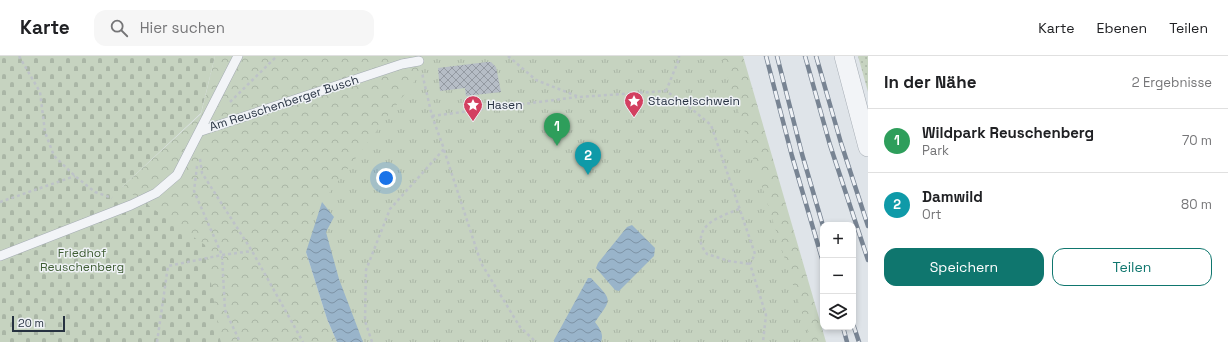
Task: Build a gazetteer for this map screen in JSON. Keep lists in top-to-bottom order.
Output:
{
  "streets": {
    "lane": ["Am Reuschenberger Busch"]
  },
  "parks": ["Friedhof Reuschenberg"],
  "places": {
    "place": ["Stachelschwein", "Hasen"]
  },
  "scale_bar": "20 m",
  "page": {
    "header": "Karte",
    "search": "Hier suchen",
    "nav": ["Karte", "Ebenen", "Teilen"],
    "heading": ["In der Nähe", "2 Ergebnisse"],
    "list": [
      {
        "mark": "1",
        "name": "Wildpark Reuschenberg",
        "note": "Park",
        "value": "70 m"
      },
      {
        "mark": "2",
        "name": "Damwild",
        "note": "Ort",
        "value": "80 m"
      }
    ],
    "pins": ["1", "2"],
    "map_buttons": ["+", "−"],
    "buttons": ["Speichern", "Teilen"],
    "scale": "20 m"
  }
}
